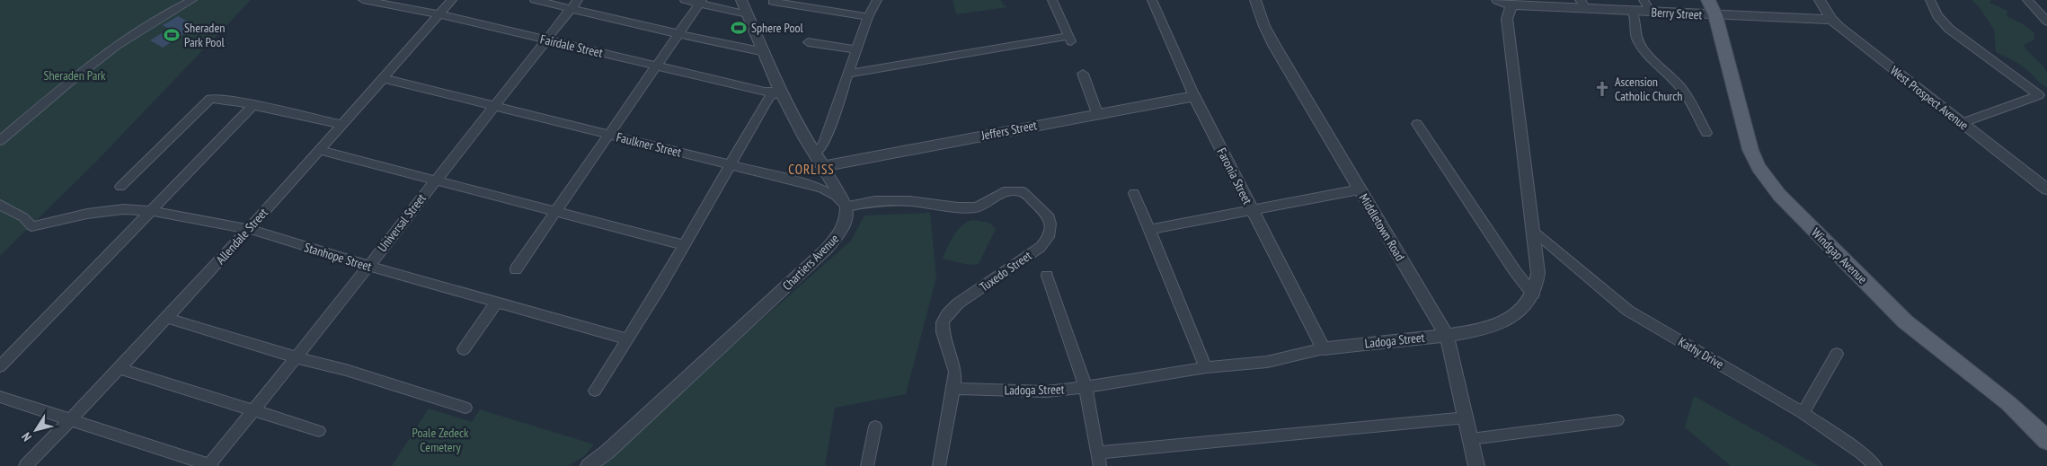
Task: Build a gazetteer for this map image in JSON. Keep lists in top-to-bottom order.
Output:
{
  "streets": {
    "main road": ["Windgap Avenue"],
    "street": [
      "Berry Street",
      "Fairdale Street",
      "West Prospect Avenue",
      "Jeffers Street",
      "Faulkner Street",
      "Faronia Street",
      "Universal Street",
      "Middletown Road",
      "Allendale Street",
      "Stanhope Street",
      "Chartiers Avenue",
      "Tuxedo Street",
      "Ladoga Street",
      "Kathy Drive"
    ]
  },
  "crossings": [
    ["Berry Street", "West Prospect Avenue"],
    ["Berry Street", "Windgap Avenue"],
    ["Fairdale Street", "Universal Street"],
    ["Fairdale Street", "Allendale Street"],
    ["Jeffers Street", "Faronia Street"],
    ["Faulkner Street", "Universal Street"],
    ["Faulkner Street", "Allendale Street"],
    ["Faulkner Street", "Chartiers Avenue"],
    ["Faulkner Street", "Tuxedo Street"],
    ["Faronia Street", "Ladoga Street"],
    ["Universal Street", "Stanhope Street"],
    ["Middletown Road", "Ladoga Street"],
    ["Allendale Street", "Stanhope Street"],
    ["Chartiers Avenue", "Tuxedo Street"],
    ["Tuxedo Street", "Ladoga Street"]
  ],
  "districts": ["CORLISS"],
  "parks": ["Sheraden Park", "Poale Zedeck Cemetery"],
  "places": {
    "sports": ["Sphere Pool", "Sheraden Park Pool"],
    "church": ["Ascension Catholic Church"]
  },
  "north": "bottom left"
}
